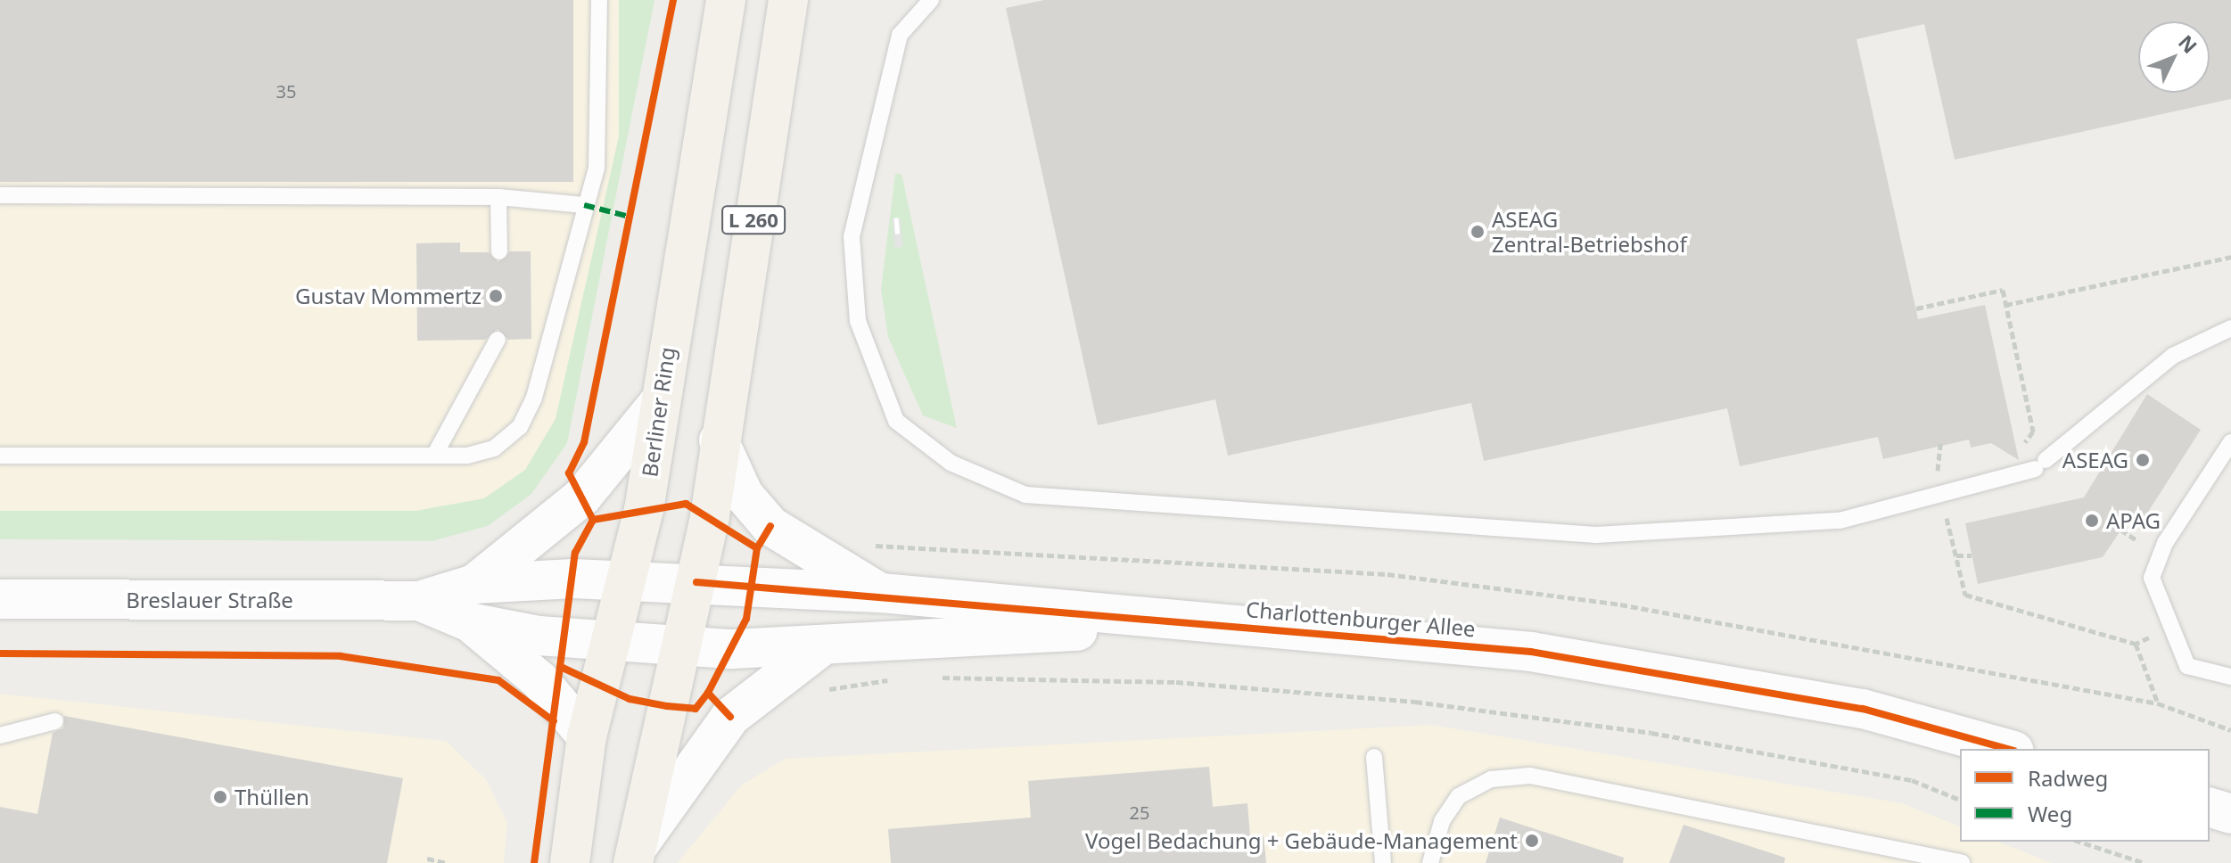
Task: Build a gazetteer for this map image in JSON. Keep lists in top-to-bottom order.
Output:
{
  "streets": {
    "main road": ["L 260", "Berliner Ring"],
    "street": ["Breslauer Straße", "Charlottenburger Allee"]
  },
  "crossings": [
    ["L 260", "Breslauer Straße"],
    ["L 260", "Charlottenburger Allee"],
    ["Berliner Ring", "Breslauer Straße"],
    ["Berliner Ring", "Charlottenburger Allee"],
    ["Breslauer Straße", "Charlottenburger Allee"]
  ],
  "places": [
    "ASEAG Zentral-Betriebshof",
    "Gustav Mommertz",
    "ASEAG",
    "APAG",
    "Thüllen",
    "Vogel Bedachung + Gebäude-Management"
  ],
  "house_numbers": ["35", "25"],
  "legend": ["Radweg", "Weg"],
  "north": "top right"
}
